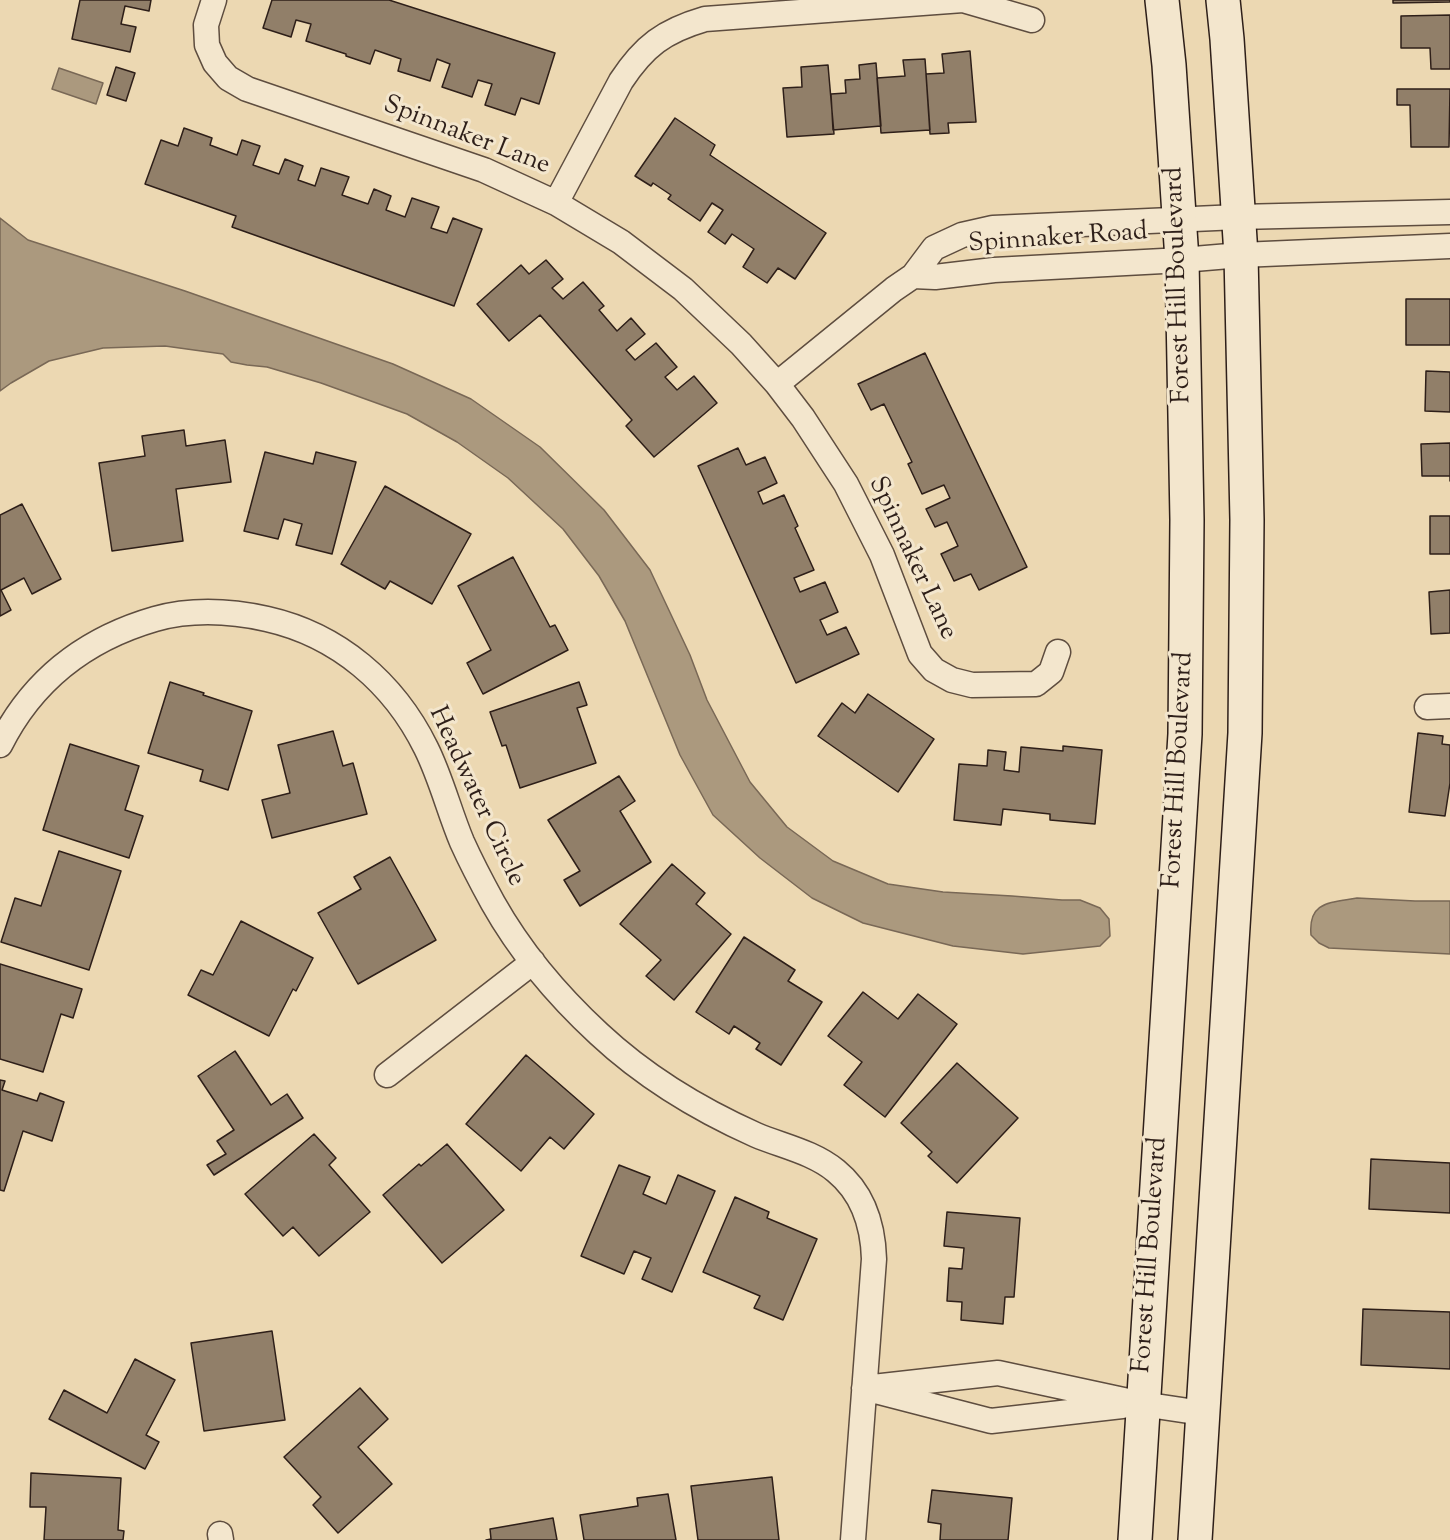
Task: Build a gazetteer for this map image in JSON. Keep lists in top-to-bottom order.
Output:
{
  "streets": {
    "main road": ["Forest Hill Boulevard"],
    "street": ["Spinnaker Lane", "Spinnaker Road", "Headwater Circle"]
  },
  "crossings": [
    ["Spinnaker Lane", "Spinnaker Road"],
    ["Spinnaker Road", "Forest Hill Boulevard"]
  ]
}
